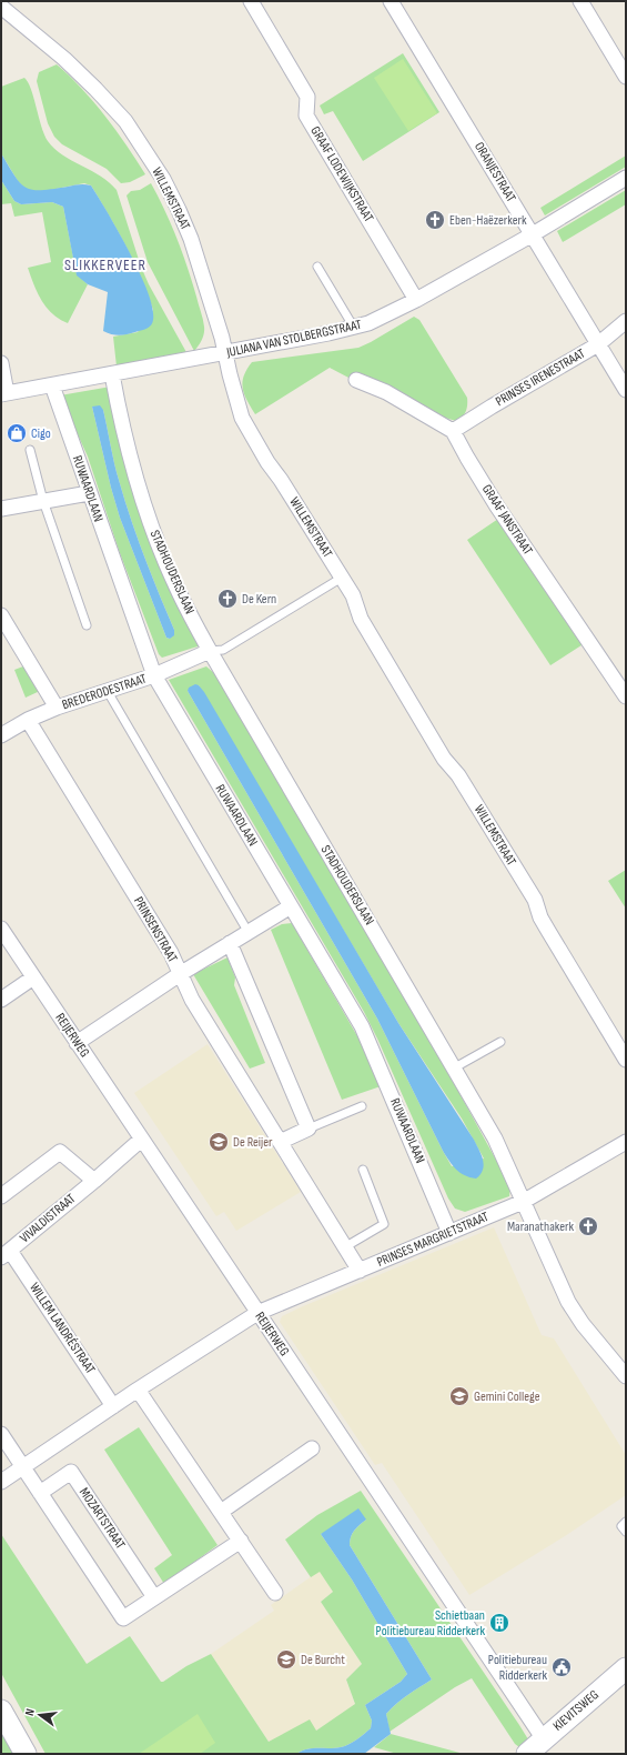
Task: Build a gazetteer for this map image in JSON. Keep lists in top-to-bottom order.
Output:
{
  "streets": {
    "street": [
      "ORANJESTRAAT",
      "GRAAF LODEWIJKSTRAAT",
      "WILLEMSTRAAT",
      "JULIANA VAN STOLBERGSTRAAT",
      "PRINSES IRENESTRAAT",
      "RUWAARDLAAN",
      "GRAAF JANSTRAAT",
      "STADHOUDERSLAAN",
      "BREDERODESTRAAT",
      "PRINSENSTRAAT",
      "REIJERWEG",
      "VIVALDISTRAAT",
      "PRINSES MARGRIETSTRAAT",
      "WILLEM LANDRÉSTRAAT",
      "MOZARTSTRAAT",
      "KIEVITSWEG"
    ]
  },
  "crossings": [
    ["ORANJESTRAAT", "JULIANA VAN STOLBERGSTRAAT"],
    ["ORANJESTRAAT", "PRINSES IRENESTRAAT"],
    ["GRAAF LODEWIJKSTRAAT", "JULIANA VAN STOLBERGSTRAAT"],
    ["WILLEMSTRAAT", "JULIANA VAN STOLBERGSTRAAT"],
    ["JULIANA VAN STOLBERGSTRAAT", "RUWAARDLAAN"],
    ["JULIANA VAN STOLBERGSTRAAT", "STADHOUDERSLAAN"],
    ["PRINSES IRENESTRAAT", "GRAAF JANSTRAAT"],
    ["RUWAARDLAAN", "BREDERODESTRAAT"],
    ["RUWAARDLAAN", "PRINSES MARGRIETSTRAAT"],
    ["STADHOUDERSLAAN", "BREDERODESTRAAT"],
    ["STADHOUDERSLAAN", "PRINSES MARGRIETSTRAAT"],
    ["BREDERODESTRAAT", "PRINSENSTRAAT"],
    ["PRINSENSTRAAT", "PRINSES MARGRIETSTRAAT"],
    ["REIJERWEG", "VIVALDISTRAAT"],
    ["REIJERWEG", "PRINSES MARGRIETSTRAAT"],
    ["REIJERWEG", "KIEVITSWEG"],
    ["VIVALDISTRAAT", "WILLEM LANDRÉSTRAAT"]
  ],
  "districts": ["SLIKKERVEER"],
  "places": {
    "church": ["Eben-Haëzerkerk", "De Kern", "Maranathakerk"],
    "shop": ["Cigo"],
    "school or university": ["De Reijer", "Gemini College", "De Burcht"],
    "building": ["Schietbaan Politiebureau Ridderkerk"],
    "public building": ["Politiebureau Ridderkerk"]
  },
  "north": "left"
}
